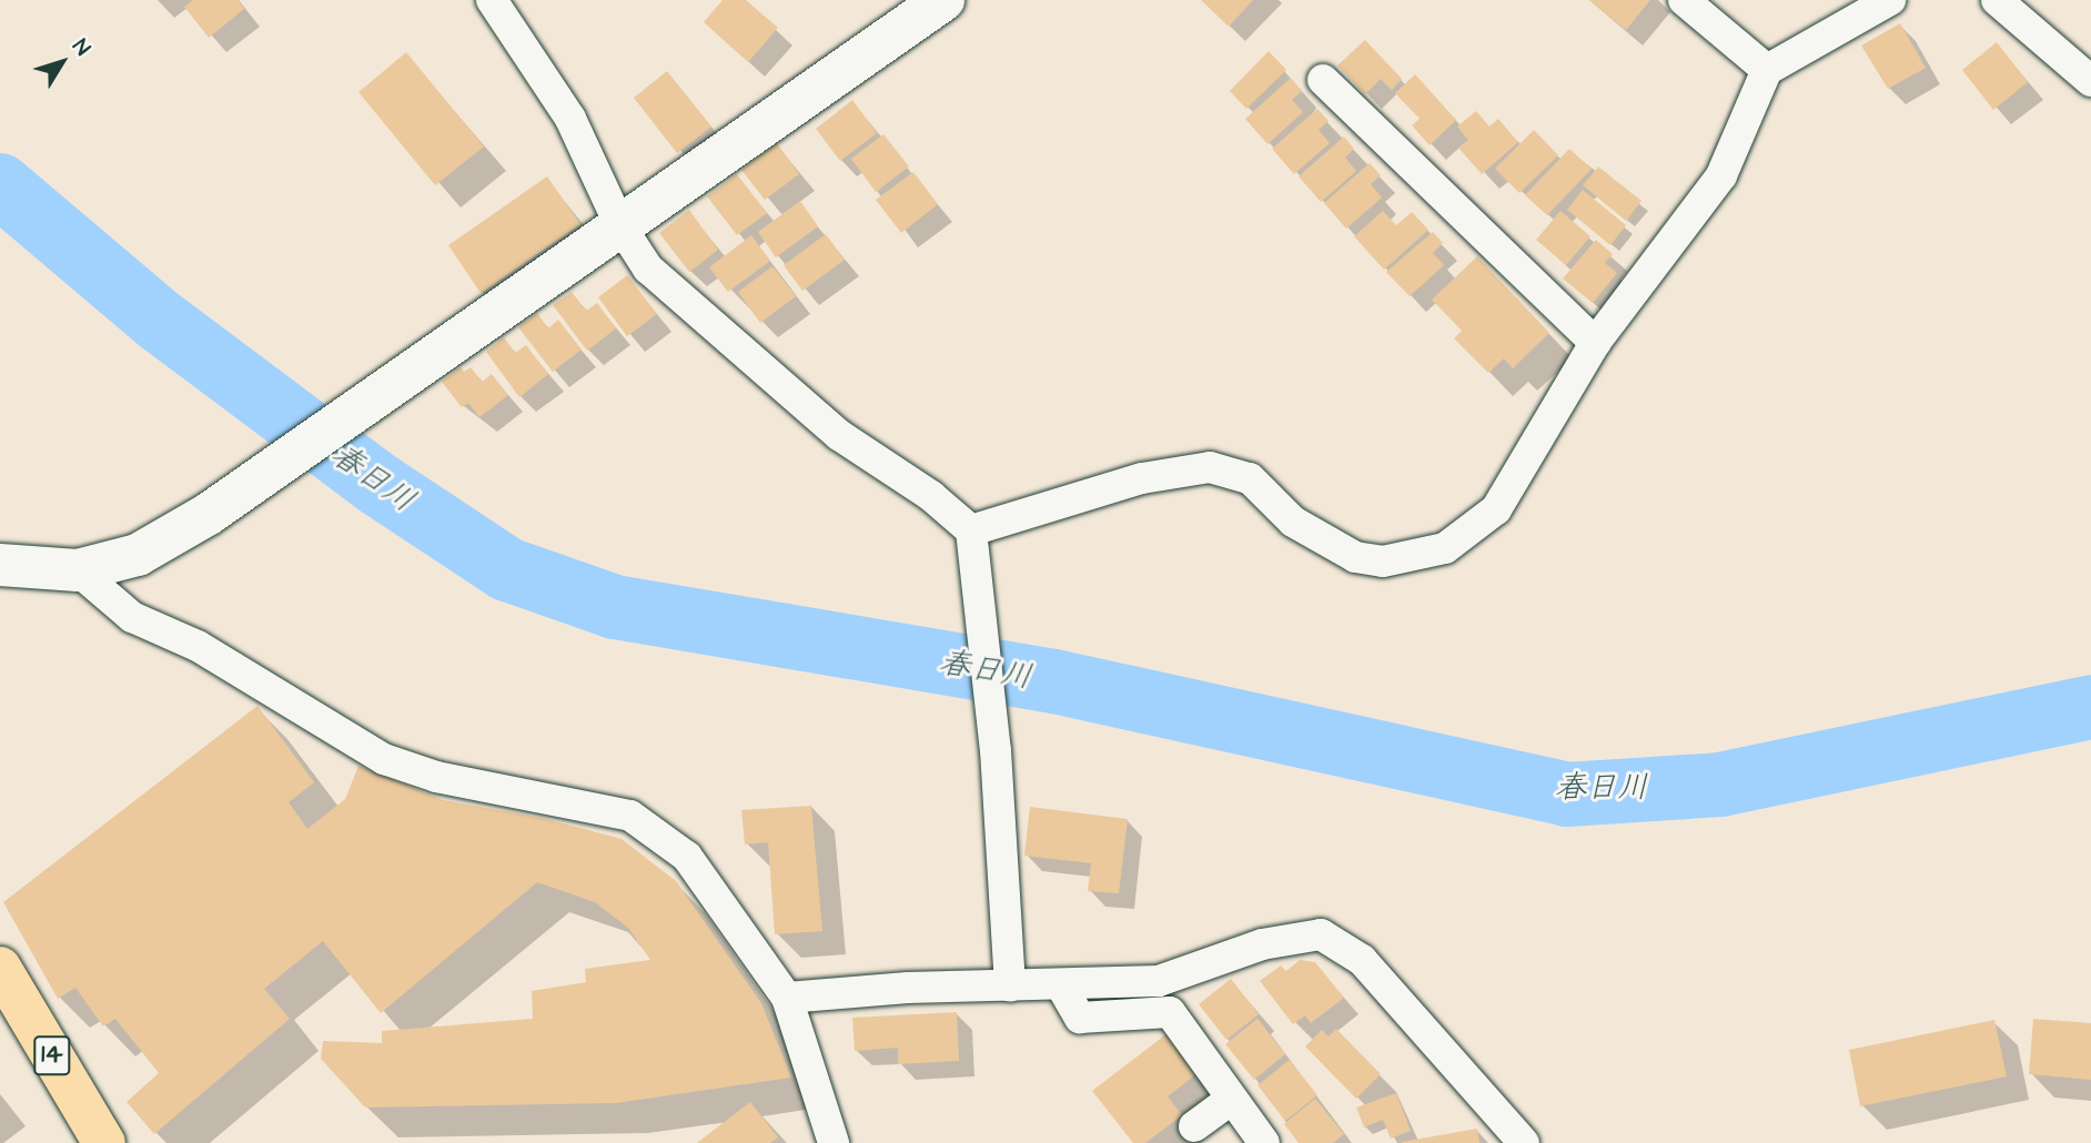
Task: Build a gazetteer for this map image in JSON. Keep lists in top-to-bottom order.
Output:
{
  "streets": {
    "main road": ["14"]
  },
  "water": ["春日川"],
  "north": "top right"
}
